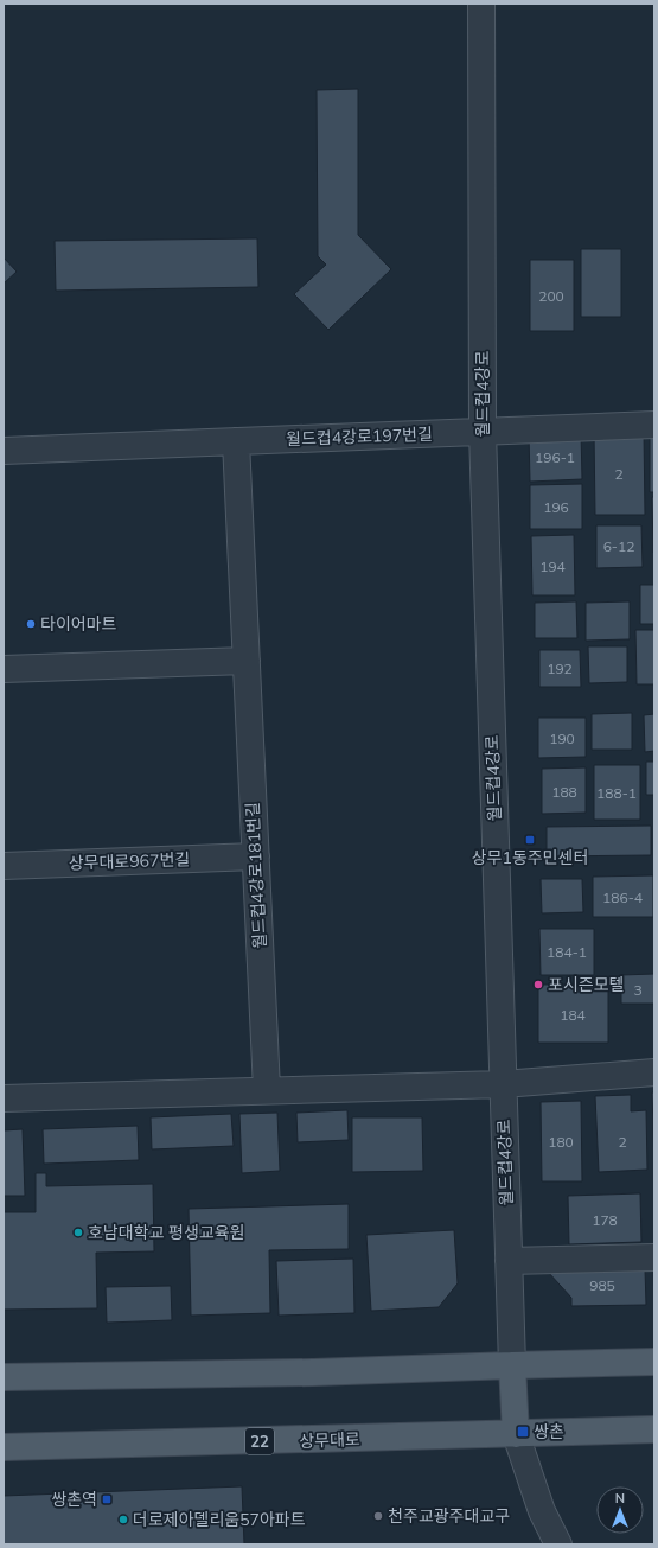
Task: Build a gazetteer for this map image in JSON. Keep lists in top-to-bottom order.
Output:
{
  "streets": {
    "main road": ["월드컵4강로", "상무대로", "22"],
    "street": ["월드컵4강로197번길", "상무대로967번길", "월드컵4강로181번길"]
  },
  "crossings": [
    ["월드컵4강로", "월드컵4강로197번길"],
    ["월드컵4강로", "상무대로"],
    ["상무대로967번길", "월드컵4강로181번길"]
  ],
  "places": {
    "other": [
      "타이어마트",
      "포시즌모텔",
      "호남대학교 평생교육원",
      "천주교광주대교구",
      "더로제아델리움57아파트"
    ],
    "transit": ["상무1동주민센터", "쌍촌", "쌍촌역"]
  },
  "house_numbers": [
    "200",
    "196-1",
    "2",
    "196",
    "6-12",
    "194",
    "192",
    "190",
    "188",
    "188-1",
    "186-4",
    "184-1",
    "3",
    "184",
    "180",
    "2",
    "178",
    "985"
  ],
  "north": "top"
}
